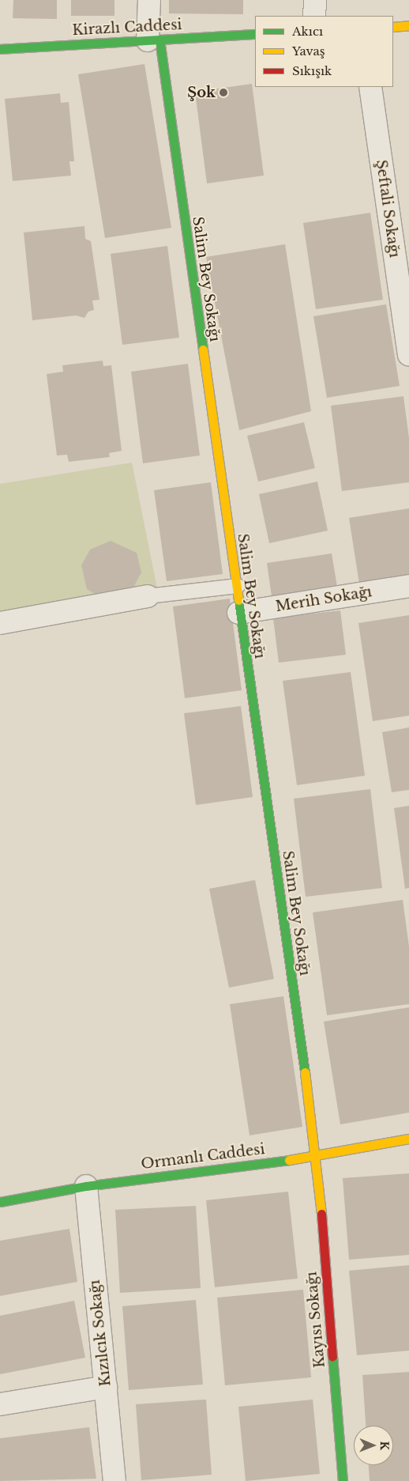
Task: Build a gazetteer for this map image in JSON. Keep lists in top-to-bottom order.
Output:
{
  "streets": {
    "street": [
      "Kirazlı Caddesi",
      "Şeftali Sokağı",
      "Salim Bey Sokağı",
      "Merih Sokağı",
      "Ormanlı Caddesi",
      "Kayısı Sokağı",
      "Kızılcık Sokağı"
    ]
  },
  "crossings": [
    ["Kirazlı Caddesi", "Salim Bey Sokağı"],
    ["Salim Bey Sokağı", "Merih Sokağı"],
    ["Salim Bey Sokağı", "Ormanlı Caddesi"],
    ["Salim Bey Sokağı", "Kayısı Sokağı"],
    ["Ormanlı Caddesi", "Kayısı Sokağı"],
    ["Ormanlı Caddesi", "Kızılcık Sokağı"]
  ],
  "places": ["Şok"],
  "legend": ["Akıcı", "Yavaş", "Sıkışık"],
  "north": "right"
}
